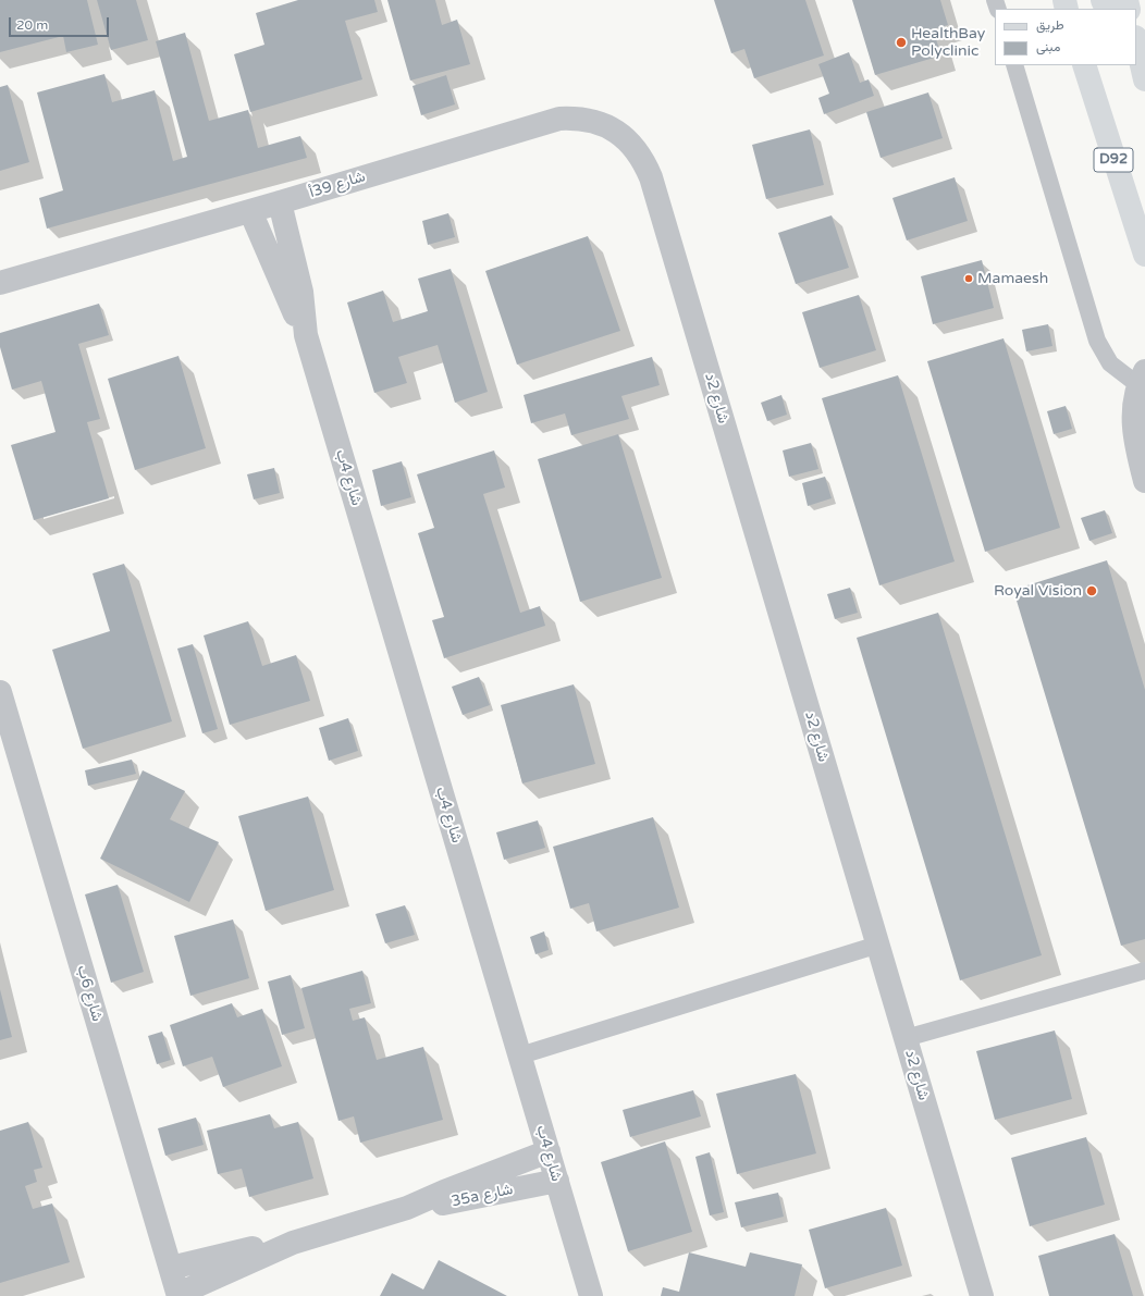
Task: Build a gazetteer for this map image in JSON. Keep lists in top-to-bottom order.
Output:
{
  "streets": {
    "main road": ["D92"],
    "street": [
      "شارع 39أ",
      "شارع 2د",
      "شارع 4ب",
      "شارع 6ب",
      "35a شارع"
    ]
  },
  "crossings": [
    ["شارع 39أ", "شارع 2د"],
    ["شارع 39أ", "شارع 4ب"],
    ["شارع 4ب", "35a شارع"],
    ["شارع 6ب", "35a شارع"]
  ],
  "places": ["HealthBay Polyclinic", "Mamaesh", "Royal Vision"],
  "legend": ["طريق", "مبنى"],
  "scale_bar": "20 m"
}
